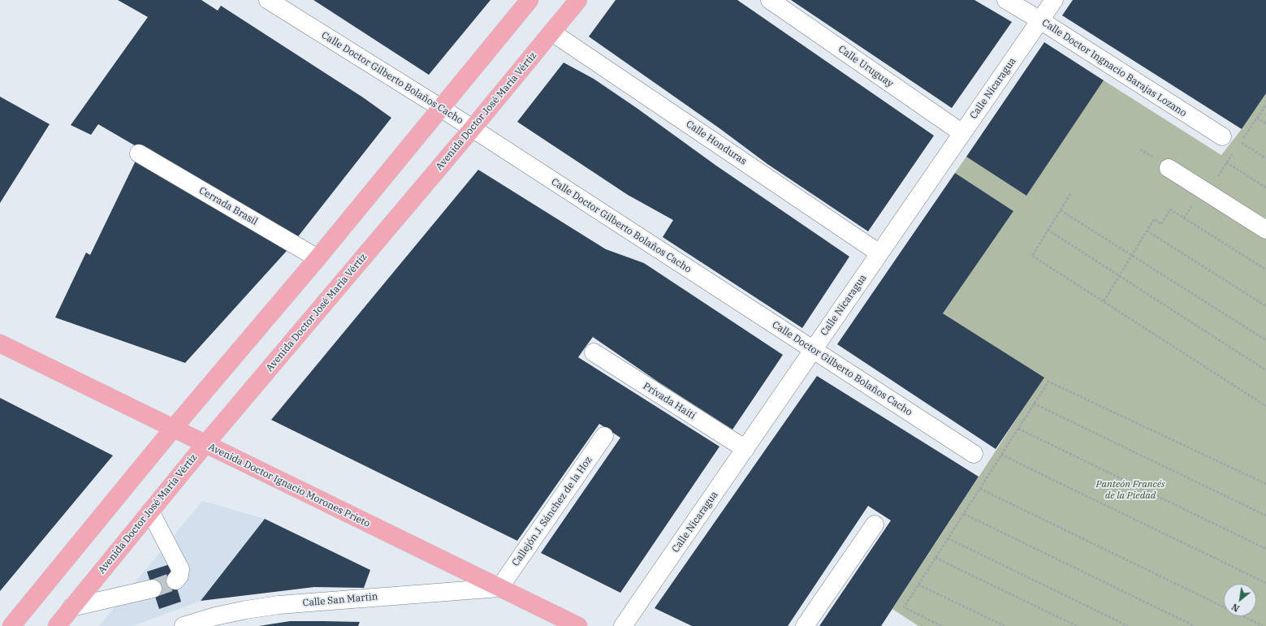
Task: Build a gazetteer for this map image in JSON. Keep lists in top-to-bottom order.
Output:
{
  "streets": {
    "main road": ["Avenida Doctor José María Vértiz", "Avenida Doctor Ignacio Morones Prieto"],
    "street": [
      "Calle Uruguay",
      "Calle Doctor Ingnacio Barajas Lozano",
      "Calle Doctor Gilberto Bolaños Cacho",
      "Calle Nicaragua",
      "Calle Honduras",
      "Cerrada Brasil",
      "Privada Haití",
      "Callejón J. Sánchez de la Hoz",
      "Calle San Martin"
    ]
  },
  "crossings": [
    ["Calle Uruguay", "Calle Nicaragua"],
    ["Calle Doctor Ingnacio Barajas Lozano", "Calle Nicaragua"],
    ["Calle Doctor Gilberto Bolaños Cacho", "Calle Nicaragua"],
    ["Calle Doctor Gilberto Bolaños Cacho", "Avenida Doctor José María Vértiz"],
    ["Calle Nicaragua", "Calle Honduras"],
    ["Calle Nicaragua", "Privada Haití"],
    ["Avenida Doctor José María Vértiz", "Calle Honduras"],
    ["Avenida Doctor José María Vértiz", "Avenida Doctor Ignacio Morones Prieto"],
    ["Avenida Doctor Ignacio Morones Prieto", "Callejón J. Sánchez de la Hoz"],
    ["Avenida Doctor Ignacio Morones Prieto", "Calle San Martin"],
    ["Callejón J. Sánchez de la Hoz", "Calle San Martin"]
  ],
  "parks": ["Panteón Francés de la Piedad"],
  "north": "bottom left"
}
